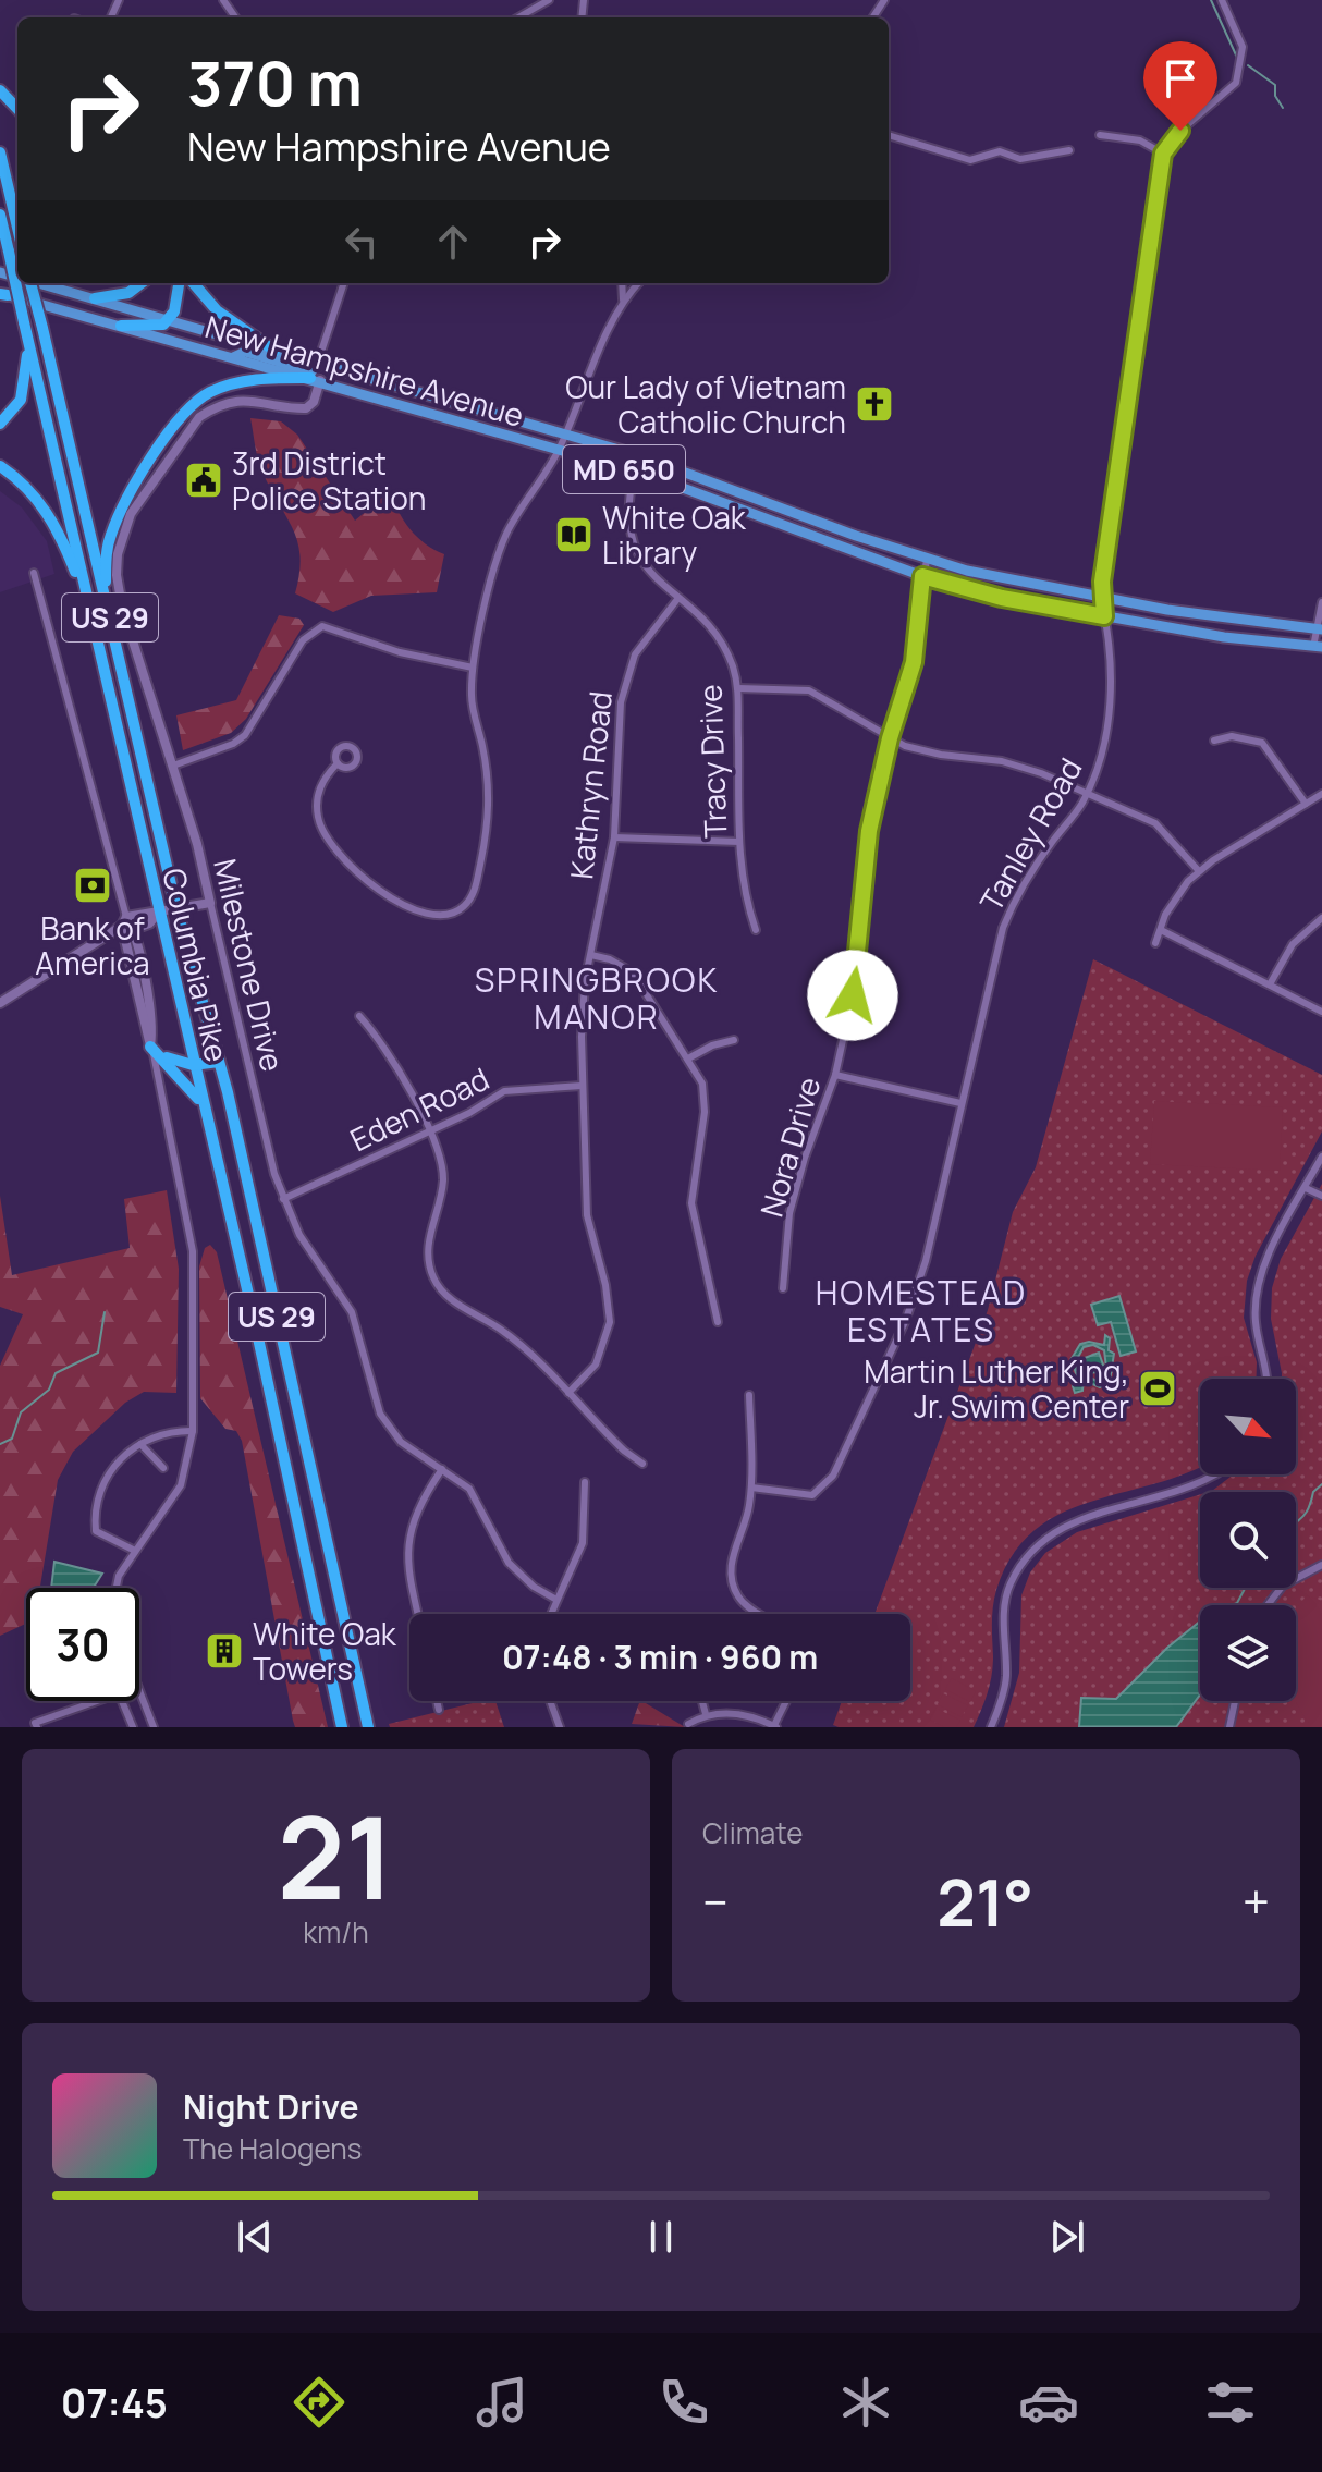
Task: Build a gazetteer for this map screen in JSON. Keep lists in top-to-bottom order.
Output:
{
  "streets": {
    "highway": ["US 29", "Columbia Pike"],
    "main road": ["New Hampshire Avenue", "MD 650"],
    "street": [
      "Tracy Drive",
      "Kathryn Road",
      "Tanley Road",
      "Milestone Drive",
      "Eden Road",
      "Nora Drive"
    ]
  },
  "crossings": [
    ["New Hampshire Avenue", "Tracy Drive"],
    ["New Hampshire Avenue", "Tanley Road"],
    ["New Hampshire Avenue", "Milestone Drive"],
    ["New Hampshire Avenue", "Nora Drive"],
    ["Tracy Drive", "Kathryn Road"],
    ["Kathryn Road", "Eden Road"],
    ["Milestone Drive", "Eden Road"]
  ],
  "districts": ["SPRINGBROOK MANOR", "HOMESTEAD ESTATES"],
  "places": {
    "church": ["Our Lady of Vietnam Catholic Church"],
    "public building": ["3rd District Police Station"],
    "library": ["White Oak Library"],
    "bank": ["Bank of America"],
    "sports": ["Martin Luther King, Jr. Swim Center"],
    "building": ["White Oak Towers"]
  },
  "north": "bottom right",
  "page": {
    "turn": ["370 m", "New Hampshire Avenue"],
    "limit": "30",
    "trip": "07:48 · 3 min · 960 m",
    "tile": [
      ["21", "km/h"],
      "Climate"
    ],
    "heat": ["−", "21°", "+"],
    "song": ["Night Drive", "The Halogens"],
    "tabs": "07:45"
  }
}
